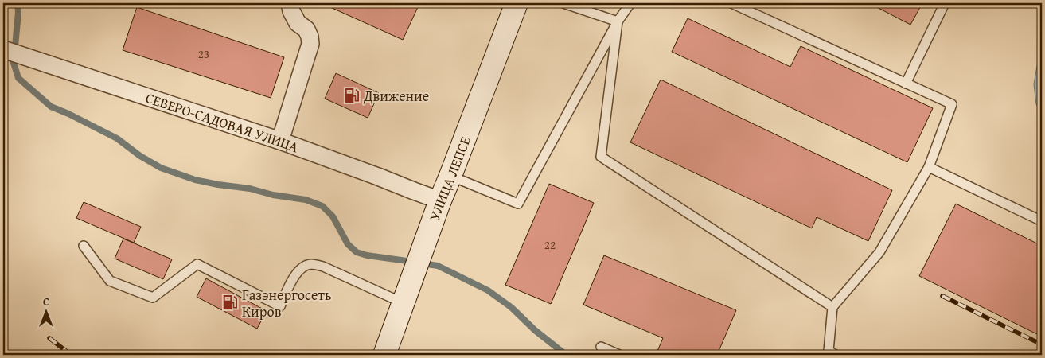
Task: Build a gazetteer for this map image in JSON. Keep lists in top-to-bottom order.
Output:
{
  "streets": {
    "main road": ["УЛИЦА ЛЕПСЕ"],
    "street": ["СЕВЕРО-САДОВАЯ УЛИЦА"]
  },
  "crossings": [
    ["СЕВЕРО-САДОВАЯ УЛИЦА", "УЛИЦА ЛЕПСЕ"]
  ],
  "places": {
    "fuel station": ["Движение", "Газэнергосеть Киров"]
  },
  "house_numbers": ["23", "22"],
  "north": "top"
}
